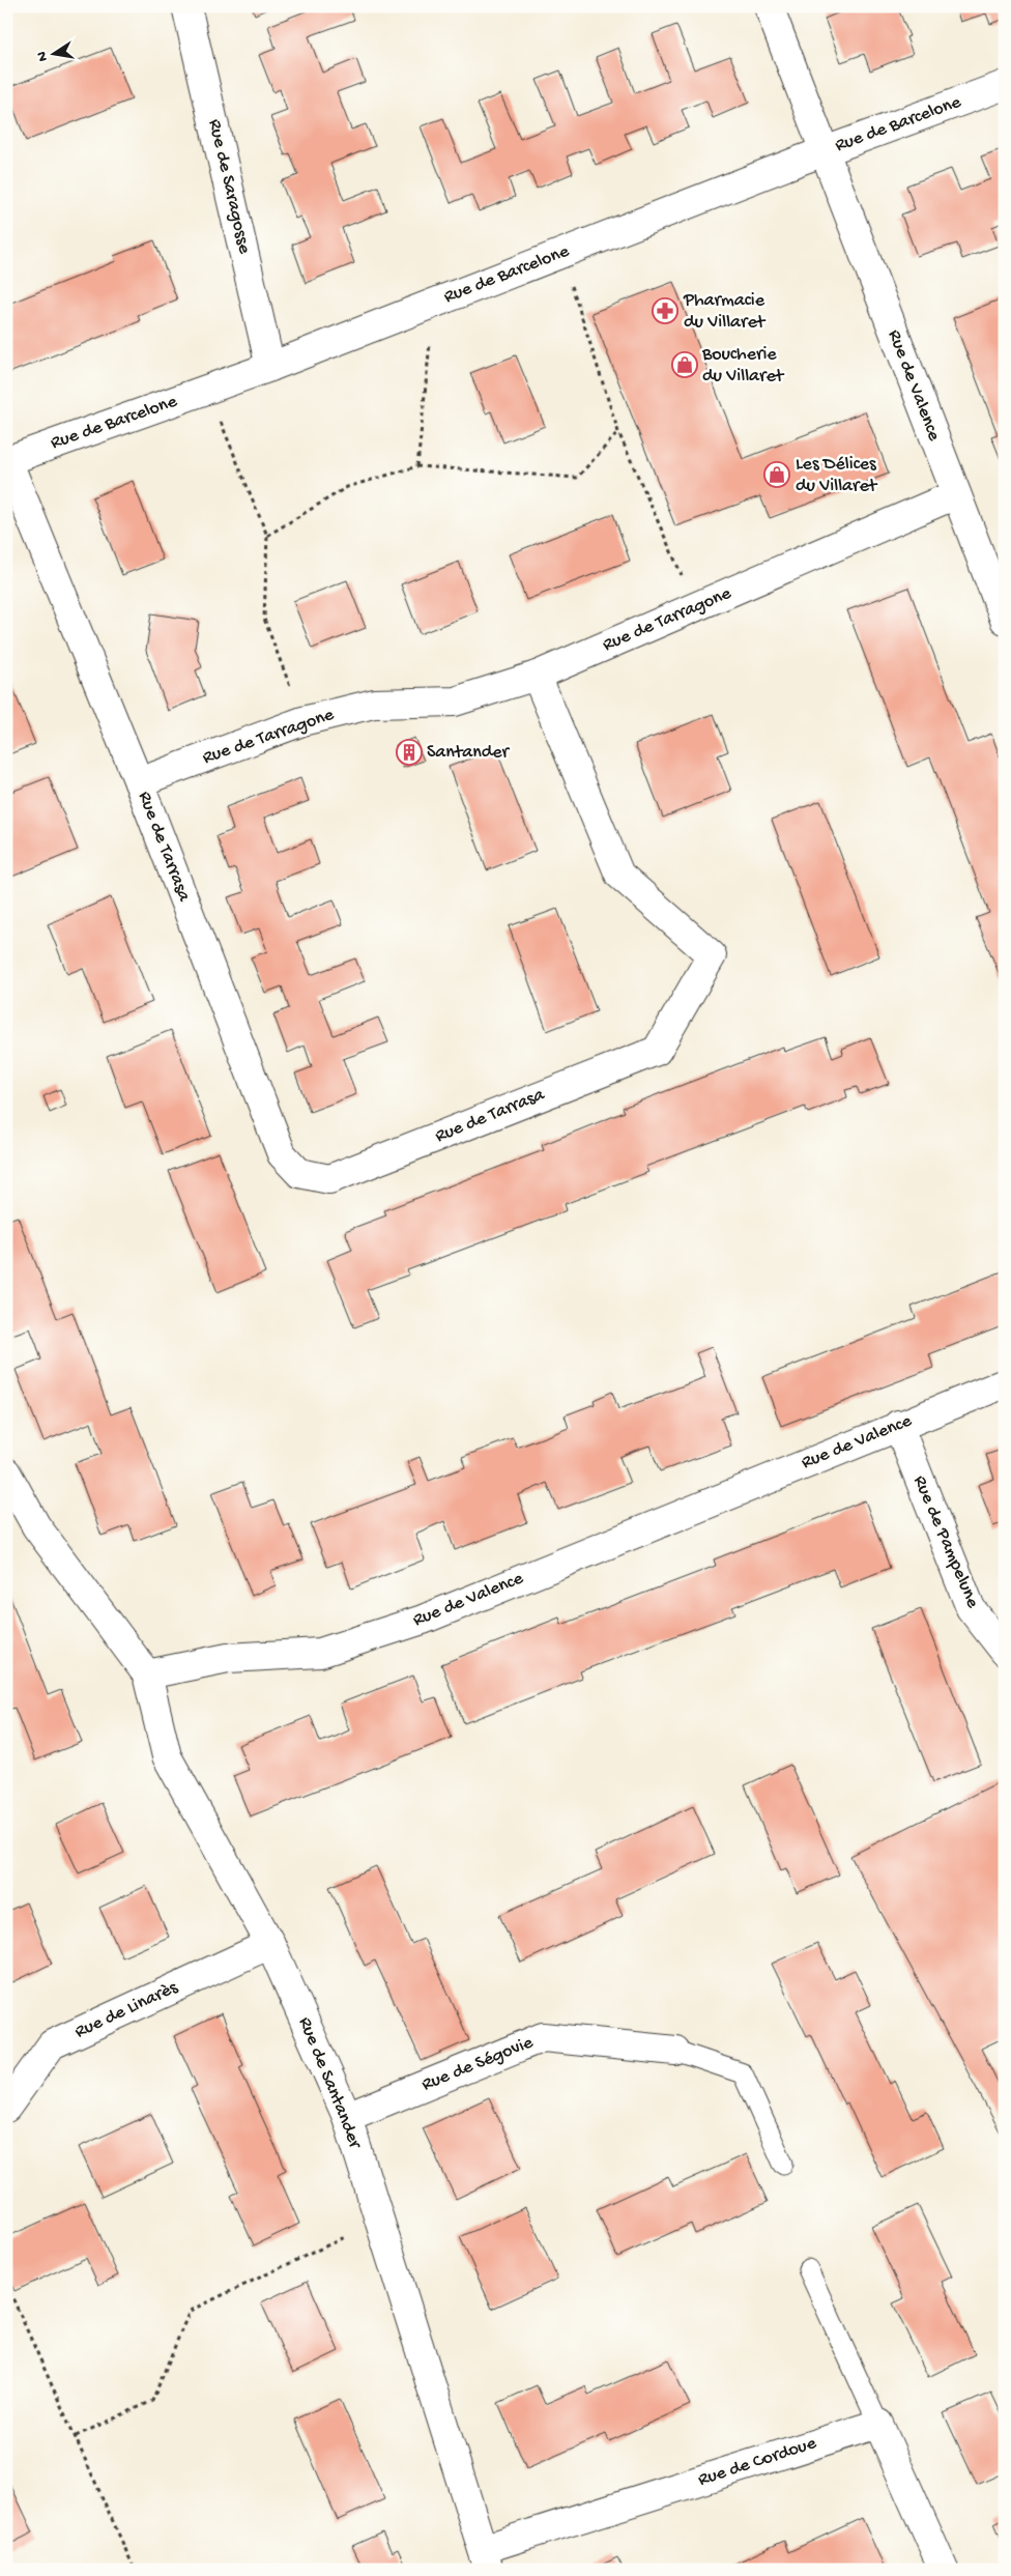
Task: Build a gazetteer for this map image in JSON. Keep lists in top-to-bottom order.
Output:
{
  "streets": {
    "street": [
      "Rue de Barcelone",
      "Rue de Saragosse",
      "Rue de Valence",
      "Rue de Tarragone",
      "Rue de Tarrasa",
      "Rue de Pampelune",
      "Rue de Linarès",
      "Rue de Ségovie",
      "Rue de Santander",
      "Rue de Cordoue"
    ]
  },
  "crossings": [
    ["Rue de Barcelone", "Rue de Saragosse"],
    ["Rue de Barcelone", "Rue de Valence"],
    ["Rue de Valence", "Rue de Tarragone"],
    ["Rue de Valence", "Rue de Pampelune"],
    ["Rue de Valence", "Rue de Santander"],
    ["Rue de Tarragone", "Rue de Tarrasa"],
    ["Rue de Linarès", "Rue de Santander"],
    ["Rue de Ségovie", "Rue de Santander"],
    ["Rue de Santander", "Rue de Cordoue"]
  ],
  "places": {
    "pharmacy": ["Pharmacie du Villaret"],
    "shop": ["Boucherie du Villaret", "Les Délices du Villaret"],
    "building": ["Santander"]
  },
  "north": "left"
}
